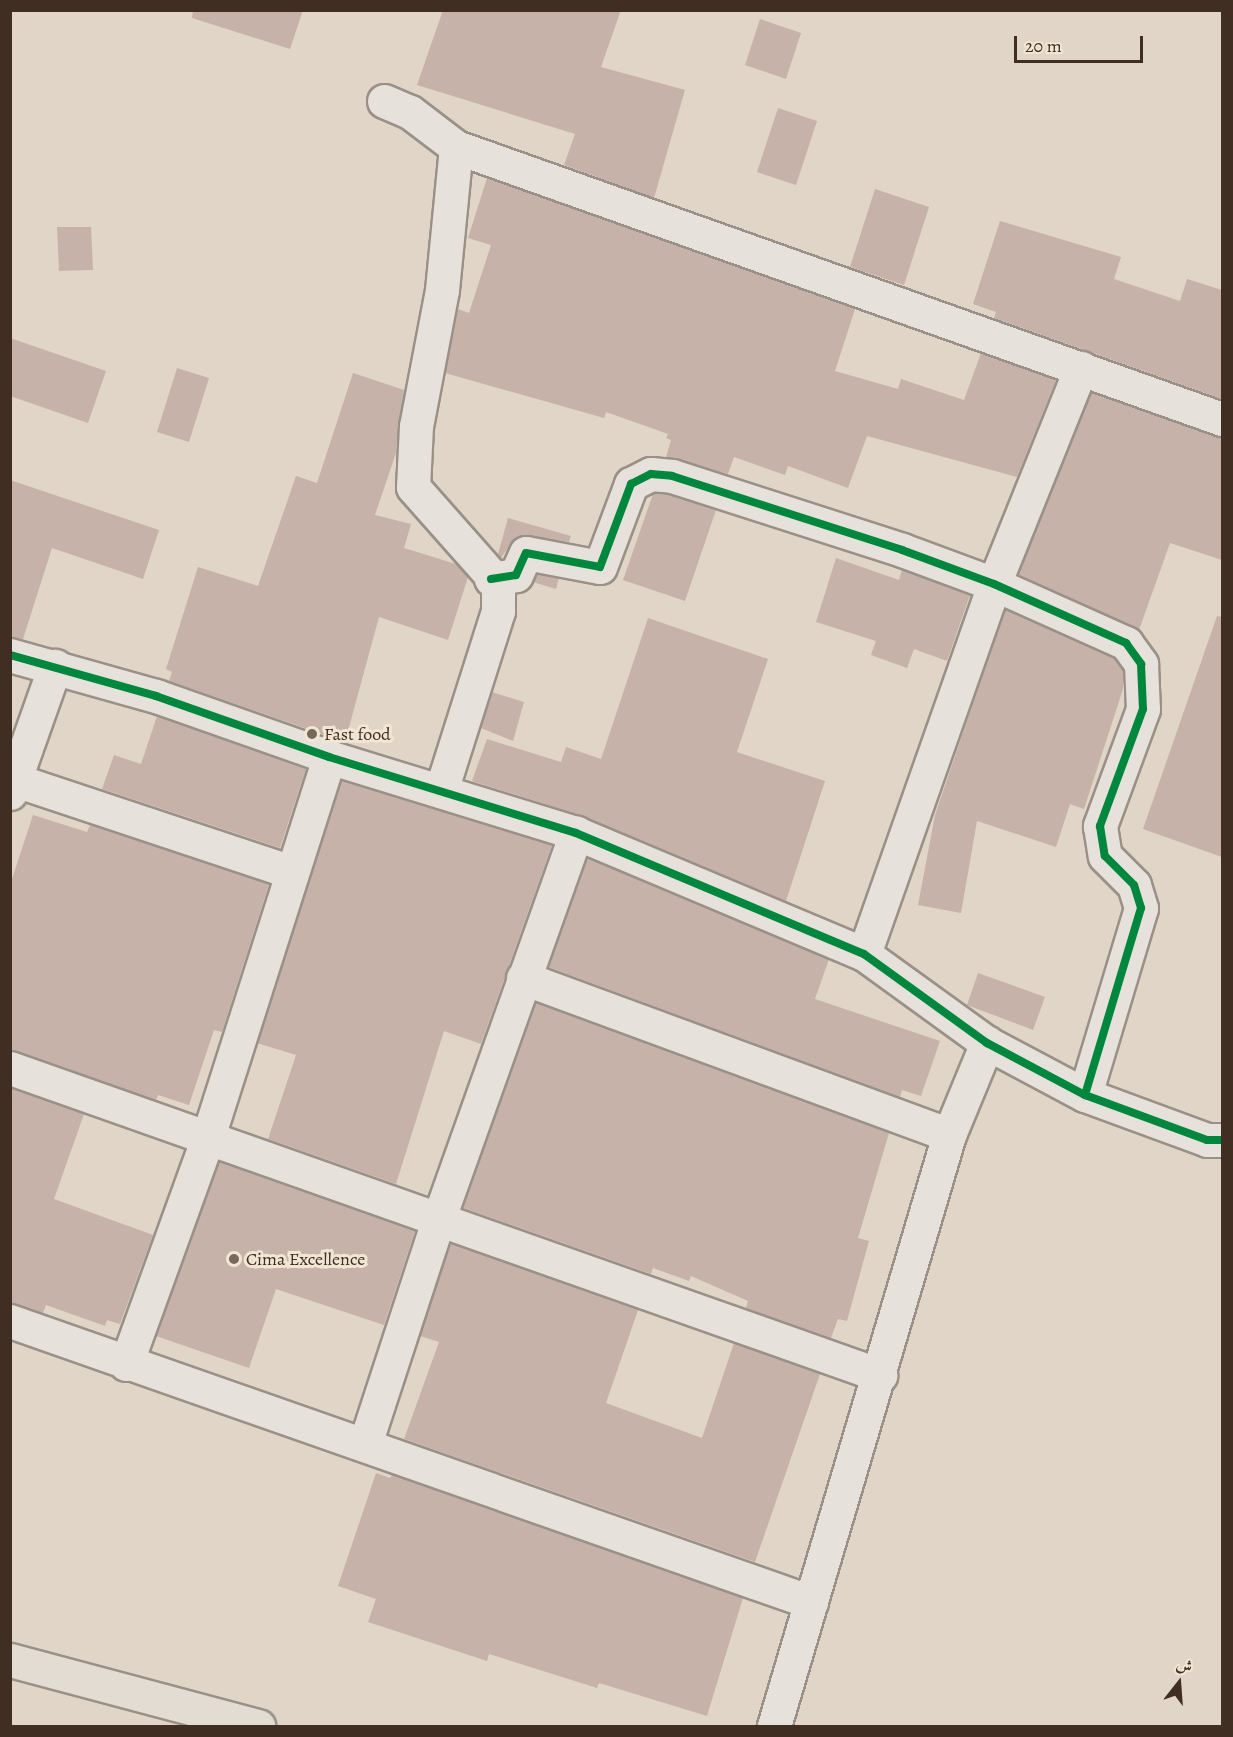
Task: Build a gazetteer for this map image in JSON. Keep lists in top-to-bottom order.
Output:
{
  "places": ["Fast food", "Cima Excellence"],
  "scale_bar": "20 m",
  "north": "top"
}
